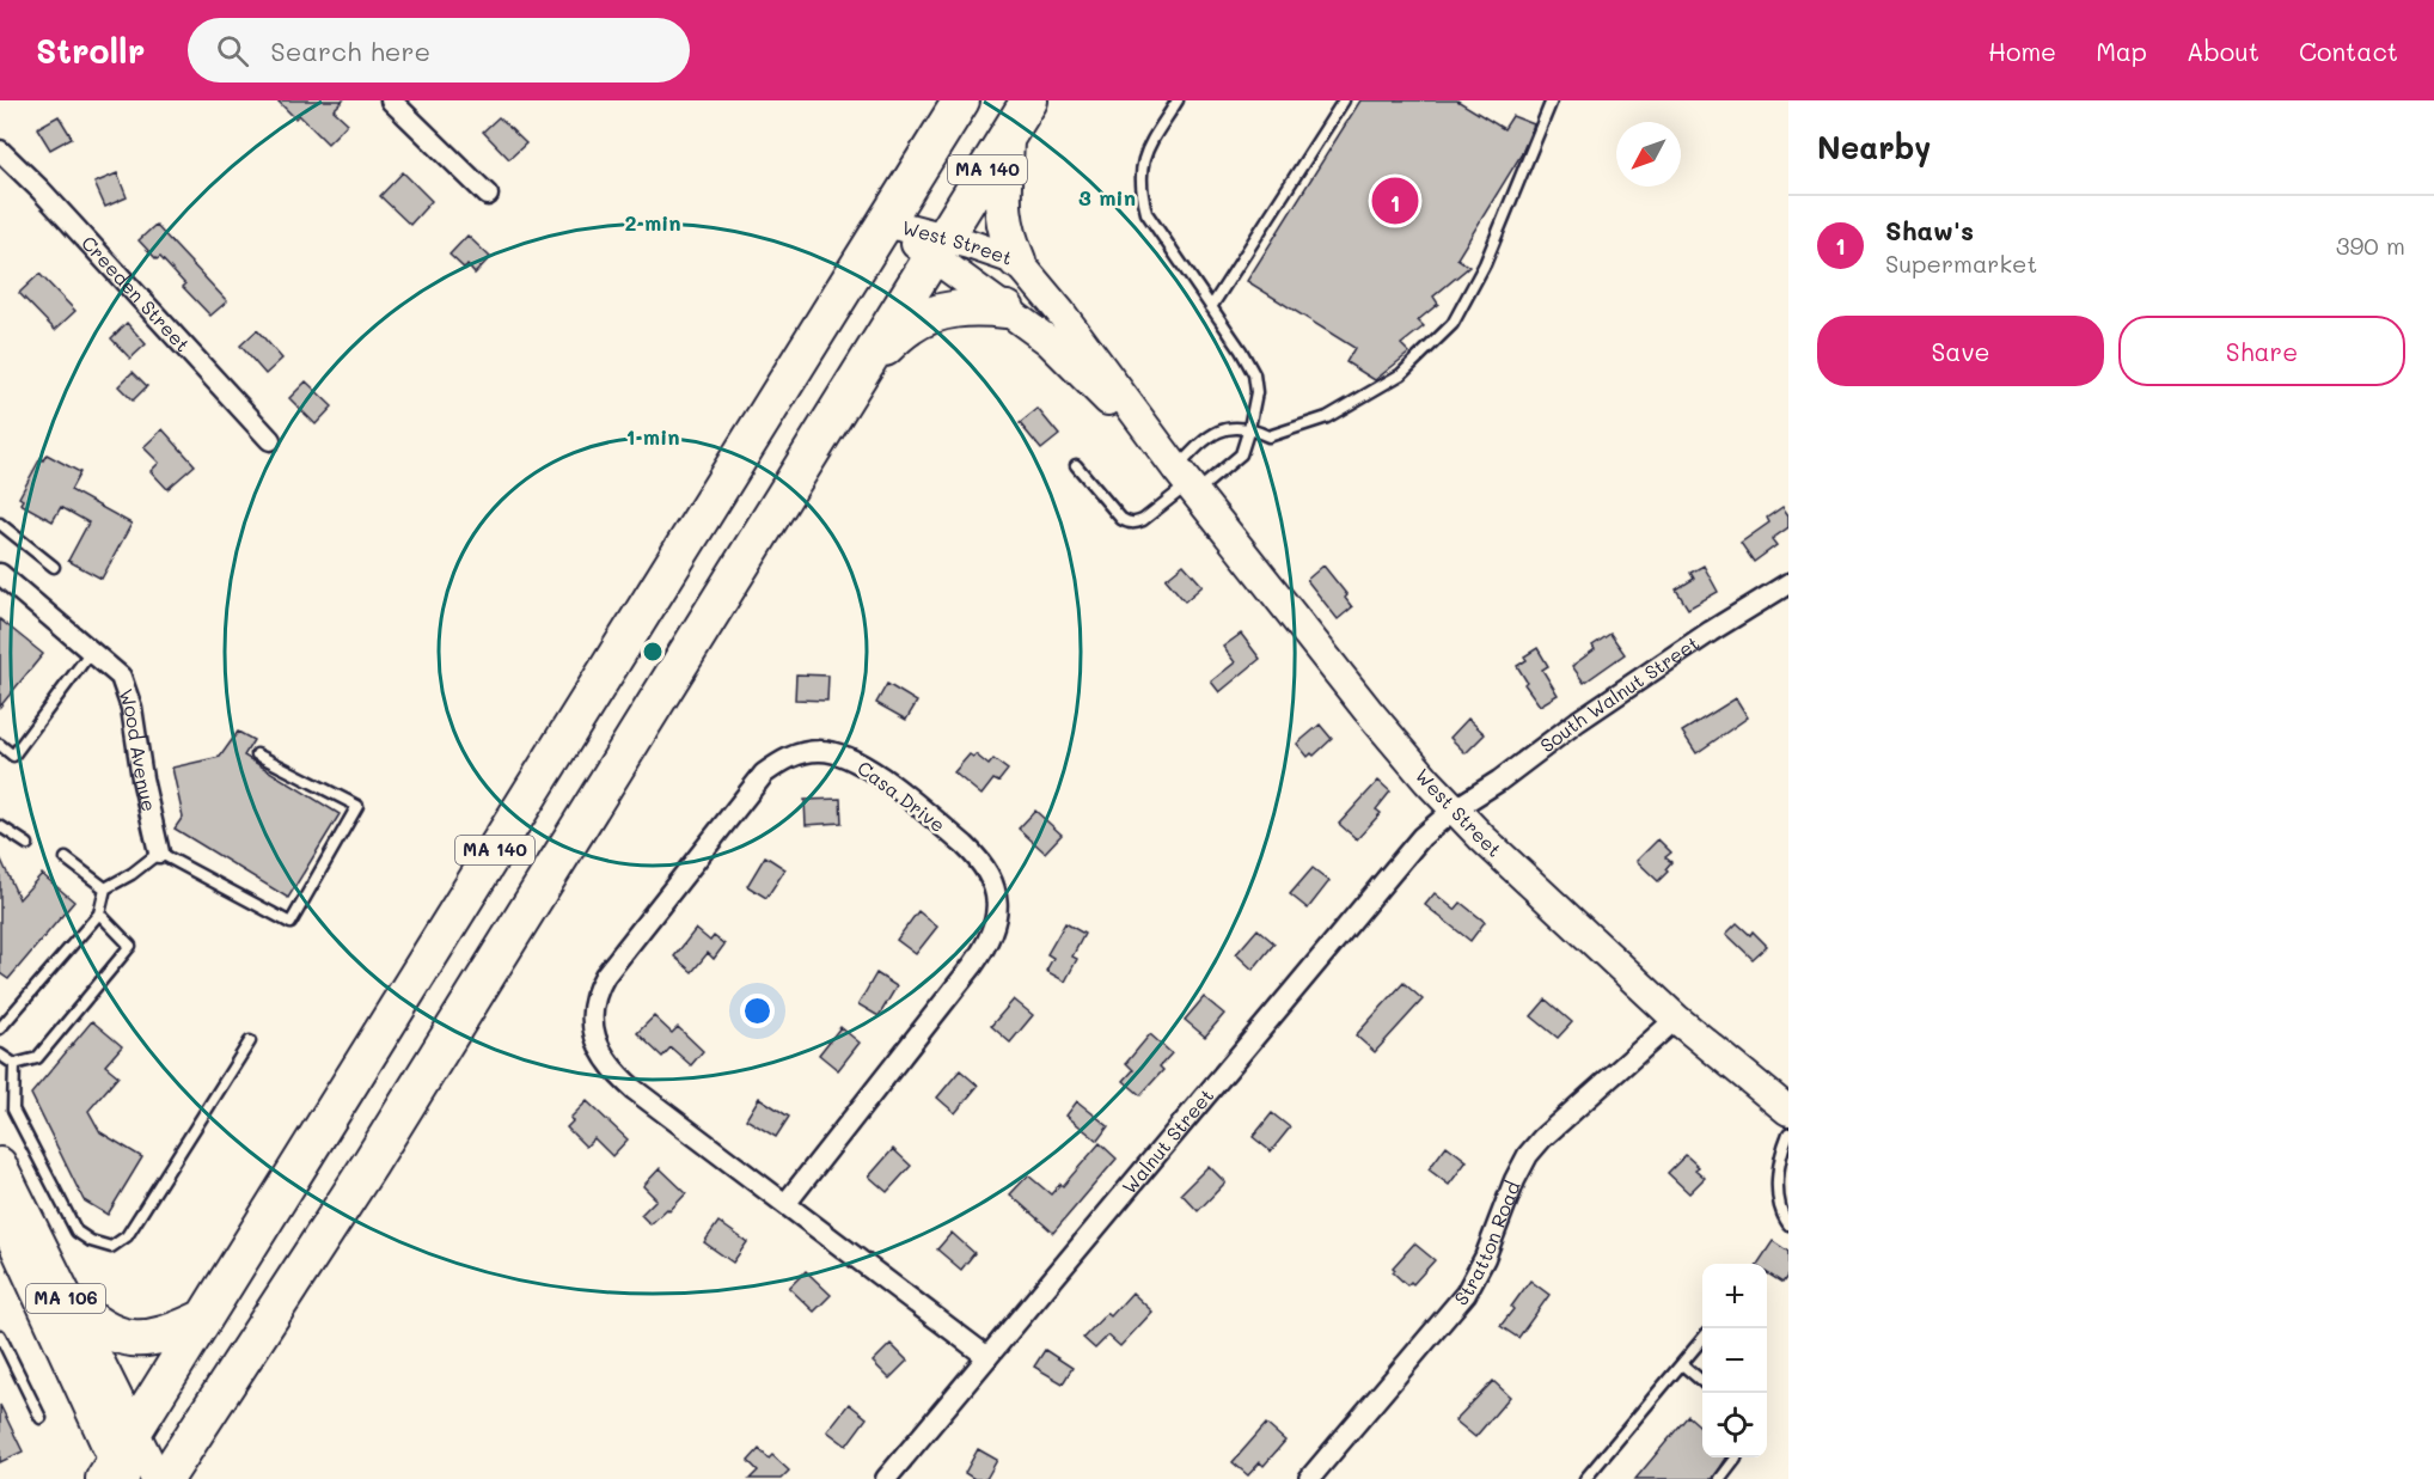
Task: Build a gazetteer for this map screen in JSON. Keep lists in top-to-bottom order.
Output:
{
  "streets": {
    "highway": ["MA 140"],
    "main road": ["MA 106"],
    "street": [
      "West Street",
      "Creeden Street",
      "South Walnut Street",
      "Wood Avenue",
      "Casa Drive",
      "Walnut Street",
      "Stratton Road"
    ]
  },
  "crossings": [
    ["MA 140", "West Street"],
    ["MA 140", "MA 106"],
    ["West Street", "South Walnut Street"],
    ["West Street", "Walnut Street"],
    ["West Street", "Stratton Road"],
    ["South Walnut Street", "Walnut Street"],
    ["Casa Drive", "Walnut Street"]
  ],
  "north": "bottom left",
  "page": {
    "header": "Strollr",
    "search": "Search here",
    "nav": [
      "Home",
      "Map",
      "About",
      "Contact"
    ],
    "heading": "Nearby",
    "pins": "1",
    "list": [
      {
        "mark": "1",
        "name": "Shaw's",
        "note": "Supermarket",
        "value": "390 m"
      }
    ],
    "buttons": ["Save", "Share"],
    "map_buttons": ["+", "−"]
  },
  "rings": ["3 min", "2 min", "1 min"]
}
